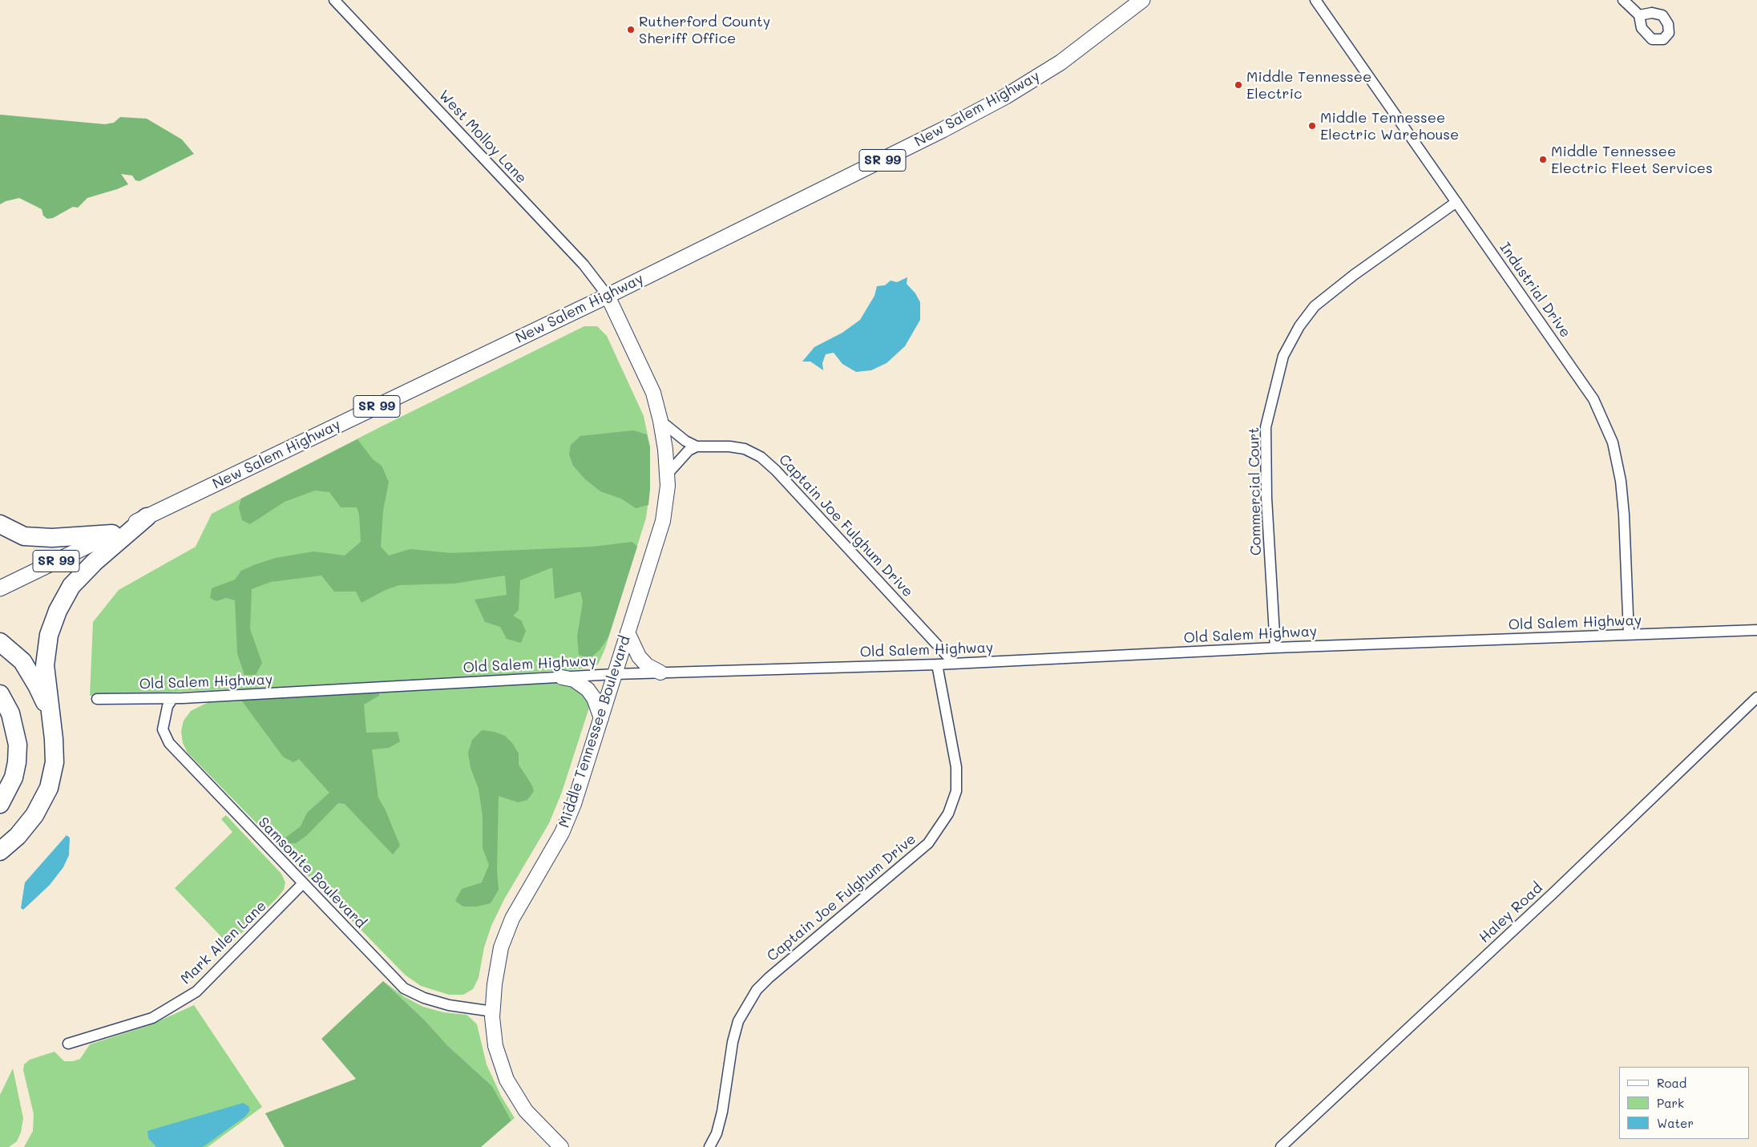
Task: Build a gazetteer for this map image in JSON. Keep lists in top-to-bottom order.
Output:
{
  "streets": {
    "main road": ["New Salem Highway", "SR 99", "Middle Tennessee Boulevard"],
    "street": [
      "West Molloy Lane",
      "Industrial Drive",
      "Commercial Court",
      "Captain Joe Fulghum Drive",
      "Old Salem Highway",
      "Samsonite Boulevard",
      "Haley Road",
      "Mark Allen Lane"
    ]
  },
  "crossings": [
    ["New Salem Highway", "West Molloy Lane"],
    ["New Salem Highway", "Middle Tennessee Boulevard"],
    ["West Molloy Lane", "Middle Tennessee Boulevard"],
    ["Industrial Drive", "Commercial Court"],
    ["Industrial Drive", "Old Salem Highway"],
    ["Commercial Court", "Old Salem Highway"],
    ["Captain Joe Fulghum Drive", "Old Salem Highway"],
    ["Old Salem Highway", "Middle Tennessee Boulevard"],
    ["Old Salem Highway", "Samsonite Boulevard"],
    ["Middle Tennessee Boulevard", "Samsonite Boulevard"],
    ["Samsonite Boulevard", "Mark Allen Lane"]
  ],
  "places": [
    "Rutherford County Sheriff Office",
    "Middle Tennessee Electric",
    "Middle Tennessee Electric Warehouse",
    "Middle Tennessee Electric Fleet Services"
  ],
  "legend": ["Road", "Park", "Water"]
}
